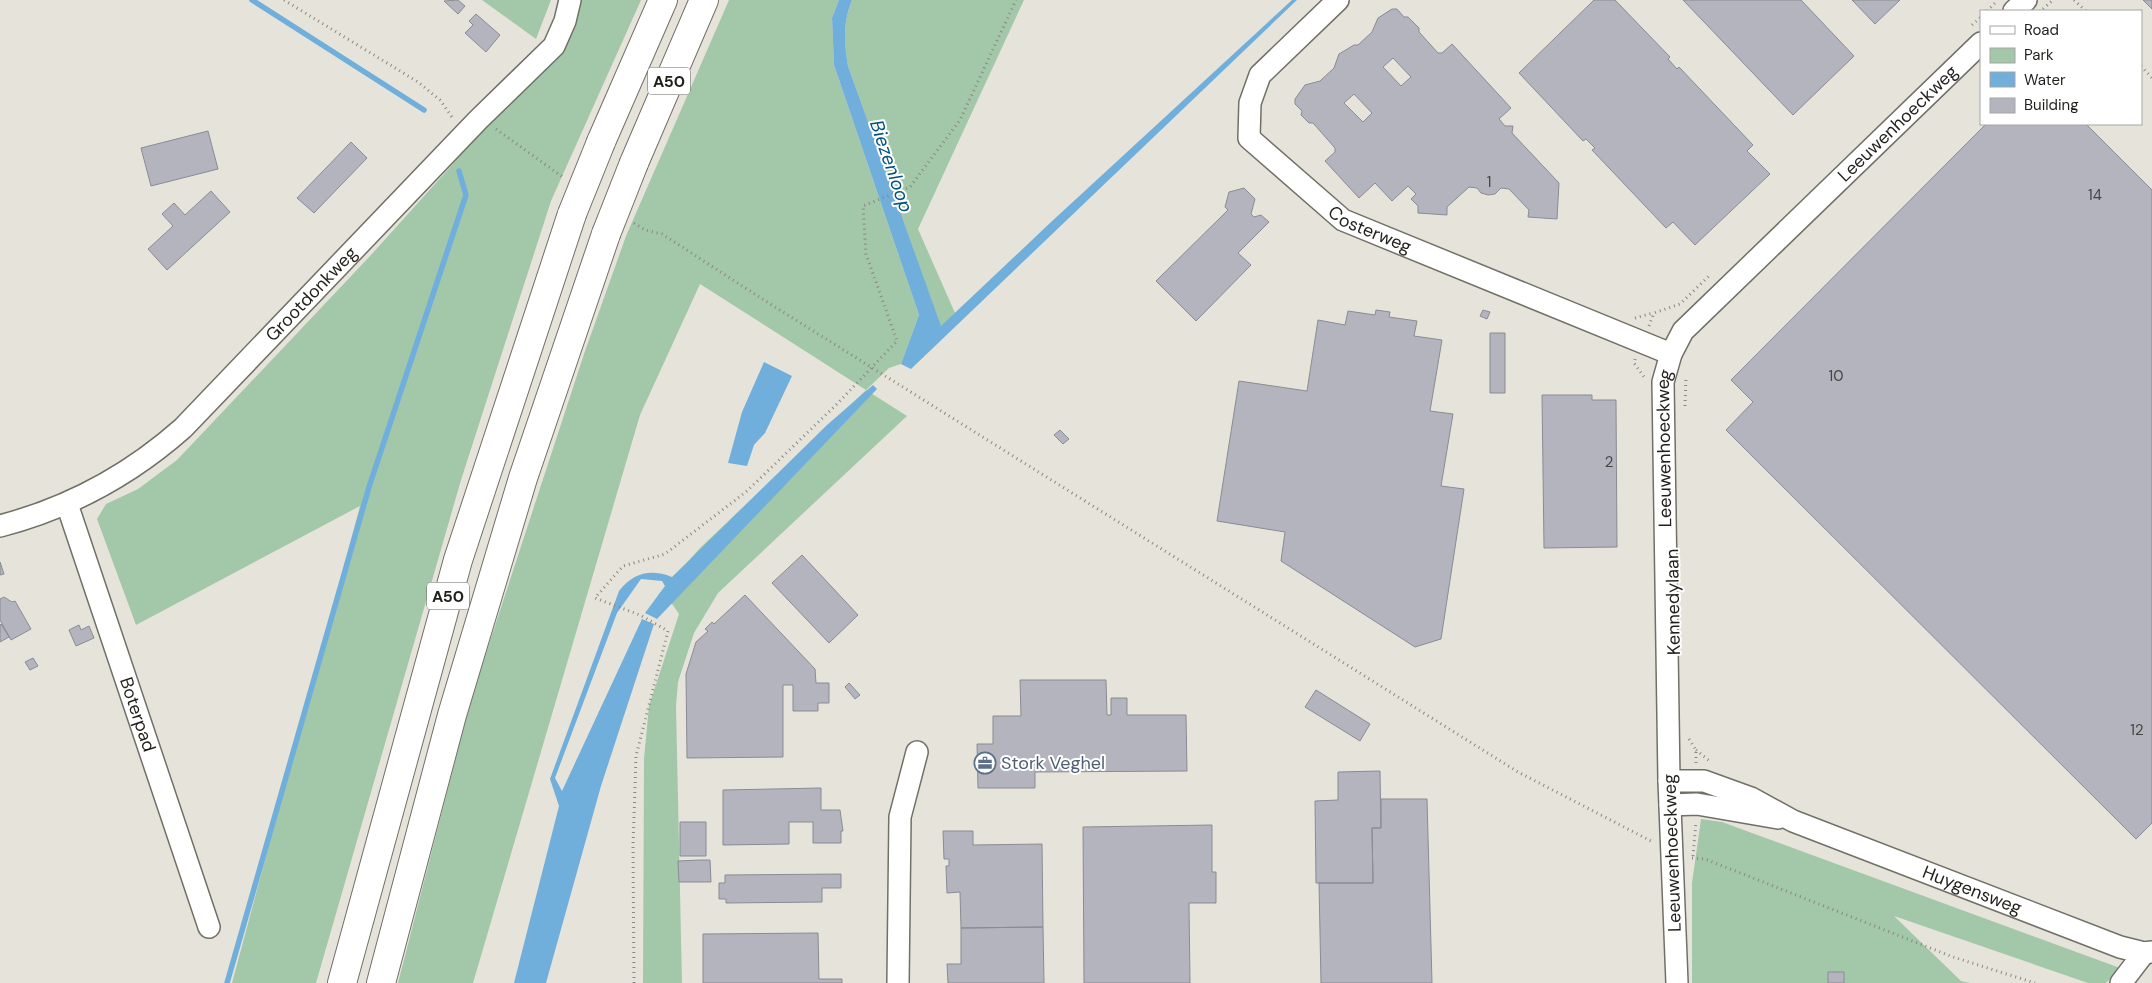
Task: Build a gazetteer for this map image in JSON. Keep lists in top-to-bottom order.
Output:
{
  "streets": {
    "highway": ["A50"],
    "street": [
      "Leeuwenhoeckweg",
      "Costerweg",
      "Grootdonkweg",
      "Boterpad",
      "Huygensweg"
    ]
  },
  "crossings": [
    ["Leeuwenhoeckweg", "Costerweg"],
    ["Leeuwenhoeckweg", "Huygensweg"],
    ["Grootdonkweg", "Boterpad"]
  ],
  "water": ["Biezenloop"],
  "places": {
    "office": ["Stork Veghel"]
  },
  "house_numbers": [
    "1",
    "14",
    "10",
    "2",
    "12"
  ],
  "legend": [
    "Road",
    "Park",
    "Water",
    "Building"
  ]
}
